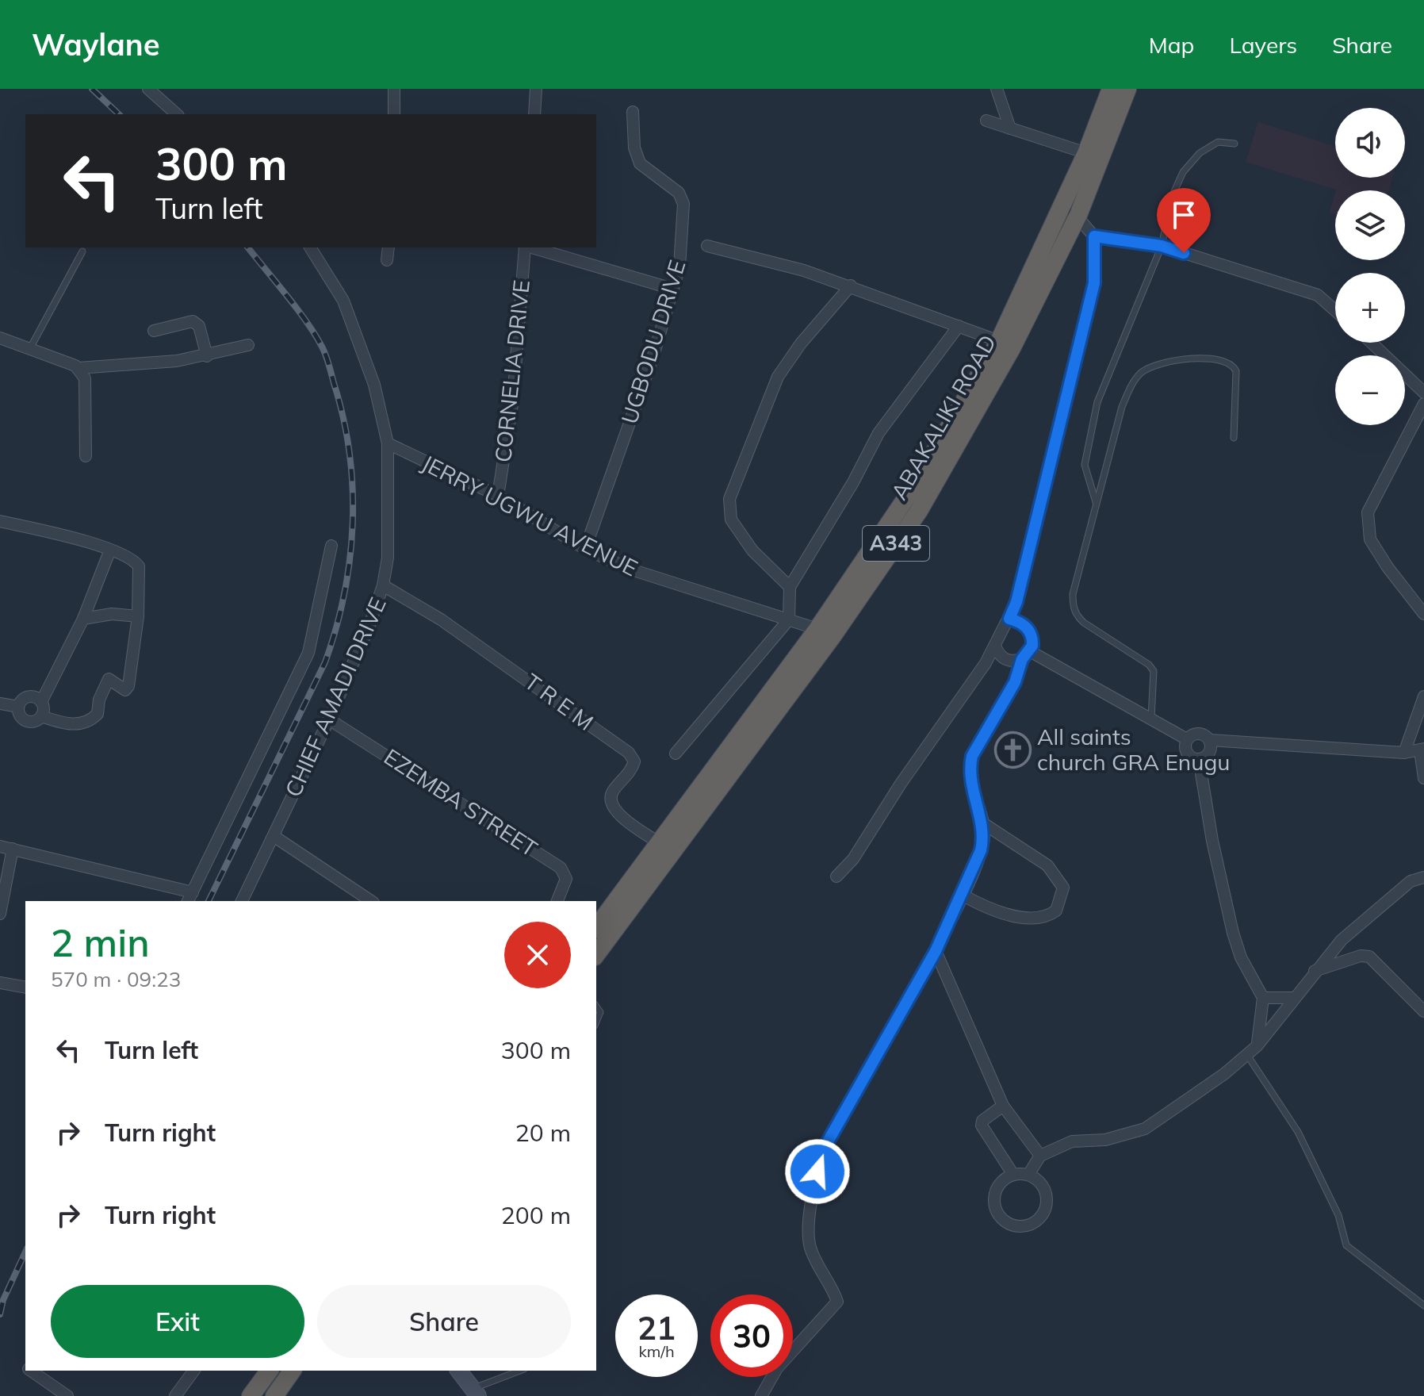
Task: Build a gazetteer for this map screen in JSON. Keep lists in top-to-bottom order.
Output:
{
  "streets": {
    "highway": ["ABAKALIKI ROAD", "A343"],
    "street": [
      "UGBODU DRIVE",
      "CORNELIA DRIVE",
      "JERRY UGWU AVENUE",
      "CHIEF AMADI DRIVE",
      "T R E M",
      "EZEMBA STREET"
    ]
  },
  "crossings": [
    ["UGBODU DRIVE", "JERRY UGWU AVENUE"],
    ["CORNELIA DRIVE", "JERRY UGWU AVENUE"],
    ["ABAKALIKI ROAD", "JERRY UGWU AVENUE"],
    ["ABAKALIKI ROAD", "T R E M"],
    ["JERRY UGWU AVENUE", "CHIEF AMADI DRIVE"],
    ["CHIEF AMADI DRIVE", "T R E M"],
    ["CHIEF AMADI DRIVE", "EZEMBA STREET"]
  ],
  "places": {
    "church": ["All saints church GRA Enugu"]
  },
  "page": {
    "header": "Waylane",
    "nav": ["Map", "Layers", "Share"],
    "map_buttons": ["+", "−"],
    "turn": ["300 m", "Turn left"],
    "heading": ["2 min", "570 m · 09:23"],
    "list": [
      {
        "name": "Turn left",
        "value": "300 m"
      },
      {
        "name": "Turn right",
        "value": "20 m"
      },
      {
        "name": "Turn right",
        "value": "200 m"
      }
    ],
    "buttons": ["Exit", "Share"],
    "speed": "21 km/h",
    "limit": "30"
  }
}
